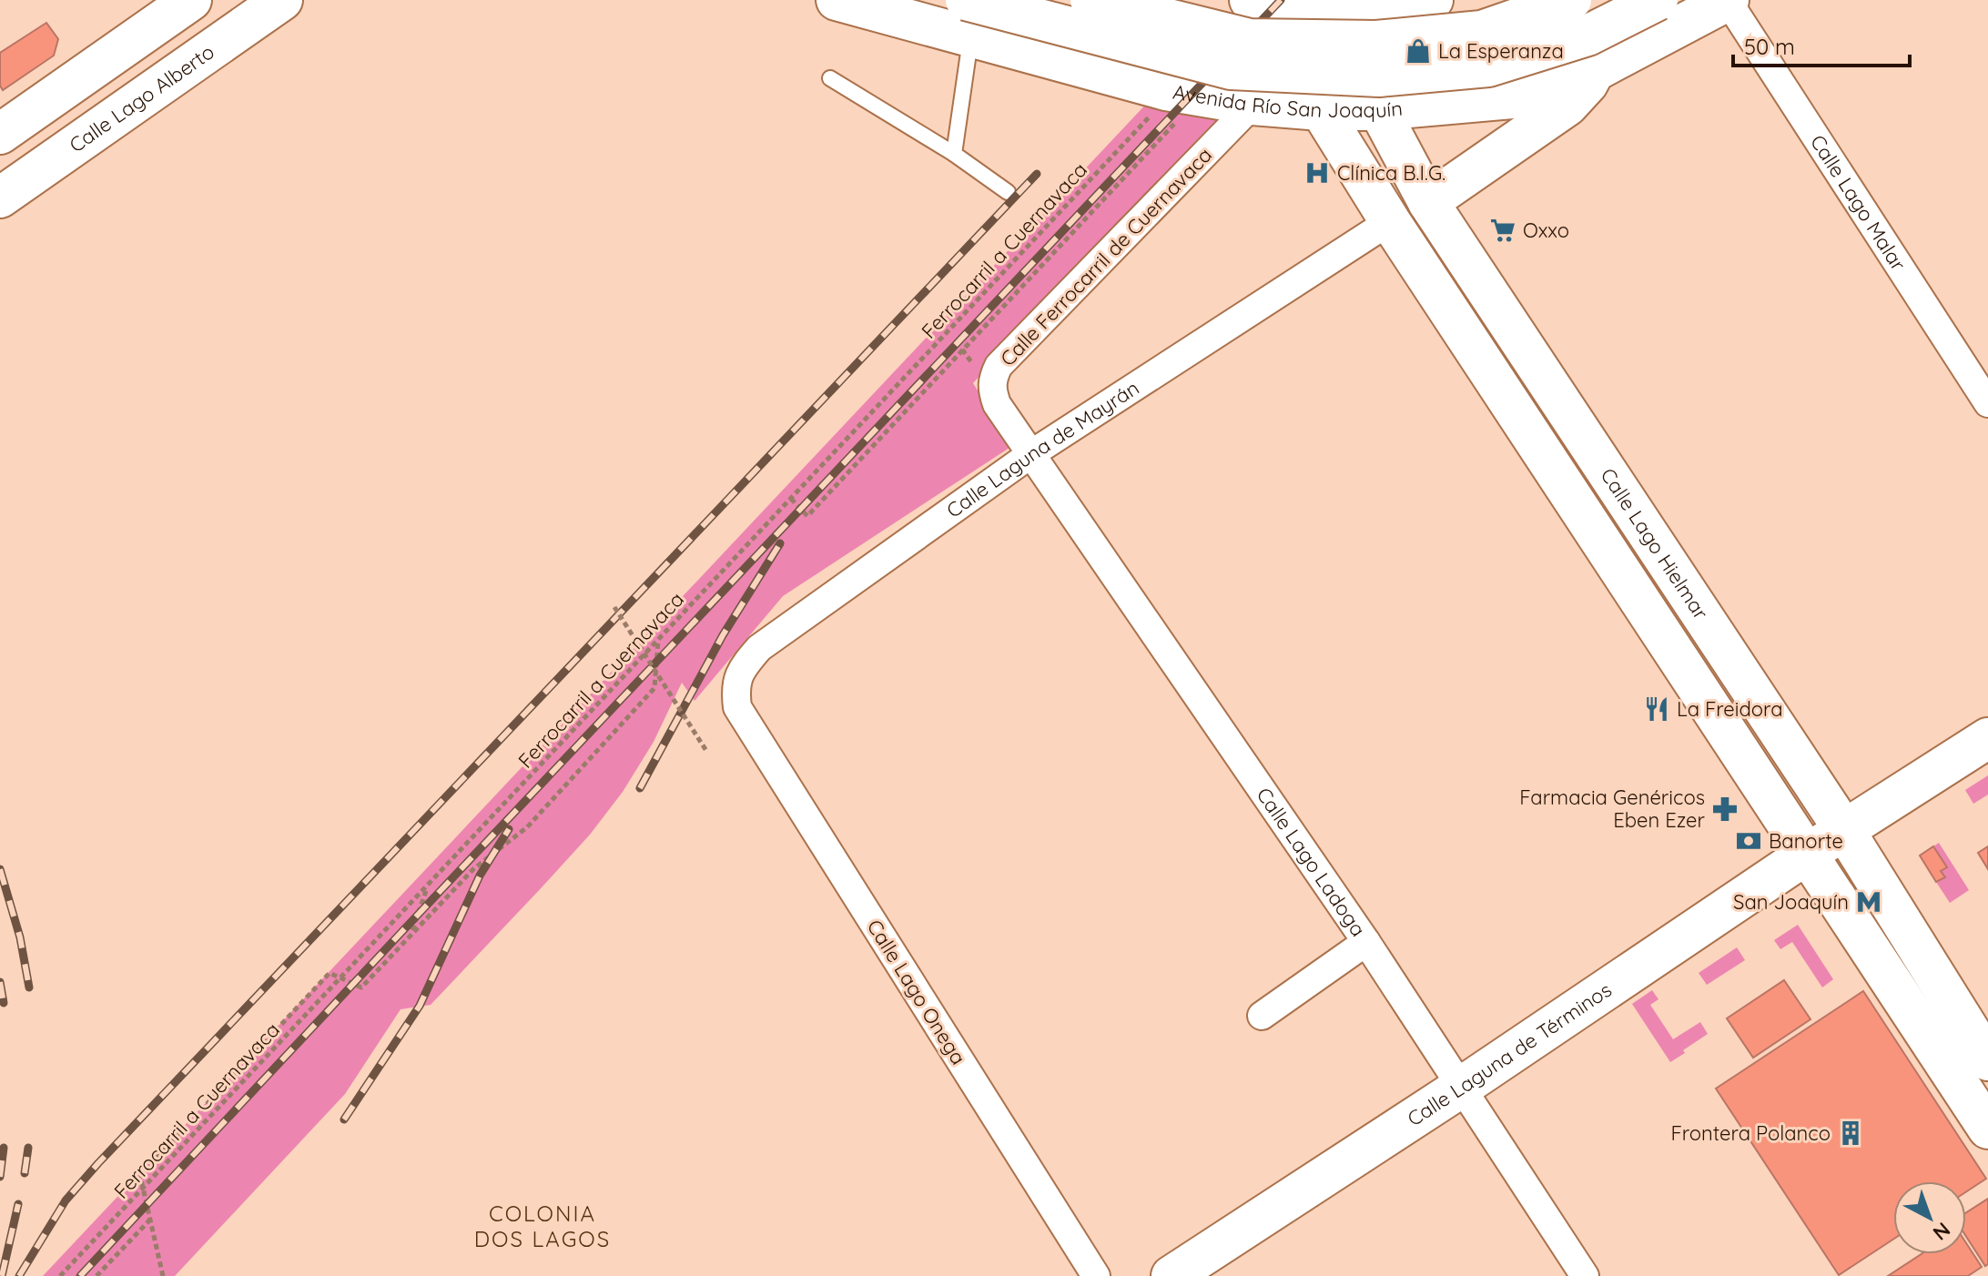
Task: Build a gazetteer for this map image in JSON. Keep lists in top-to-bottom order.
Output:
{
  "streets": {
    "main road": [
      "Avenida Río San Joaquín",
      "Calle Lago Alberto",
      "Calle Lago Hielmar",
      "Calle Laguna de Términos"
    ],
    "street": [
      "Calle Lago Malar",
      "Calle Ferrocarril de Cuernavaca",
      "Calle Laguna de Mayrán",
      "Calle Lago Ladoga",
      "Calle Lago Onega"
    ],
    "path": ["Ferrocarril a Cuernavaca"]
  },
  "crossings": [
    ["Avenida Río San Joaquín", "Calle Lago Malar"],
    ["Avenida Río San Joaquín", "Calle Ferrocarril de Cuernavaca"],
    ["Avenida Río San Joaquín", "Calle Lago Hielmar"],
    ["Calle Ferrocarril de Cuernavaca", "Calle Laguna de Mayrán"],
    ["Calle Ferrocarril de Cuernavaca", "Calle Lago Ladoga"],
    ["Calle Laguna de Mayrán", "Calle Lago Ladoga"],
    ["Calle Laguna de Mayrán", "Calle Lago Onega"],
    ["Calle Lago Hielmar", "Calle Laguna de Términos"],
    ["Calle Lago Ladoga", "Calle Laguna de Términos"]
  ],
  "districts": ["COLONIA DOS LAGOS"],
  "places": {
    "shop": ["La Esperanza"],
    "hospital": ["Clínica B.I.G."],
    "supermarket": ["Oxxo"],
    "restaurant": ["La Freidora"],
    "pharmacy": ["Farmacia Genéricos Eben Ezer"],
    "bank": ["Banorte"],
    "metro station": ["San Joaquín"],
    "building": ["Frontera Polanco"]
  },
  "scale_bar": "50 m",
  "north": "bottom right"
}
